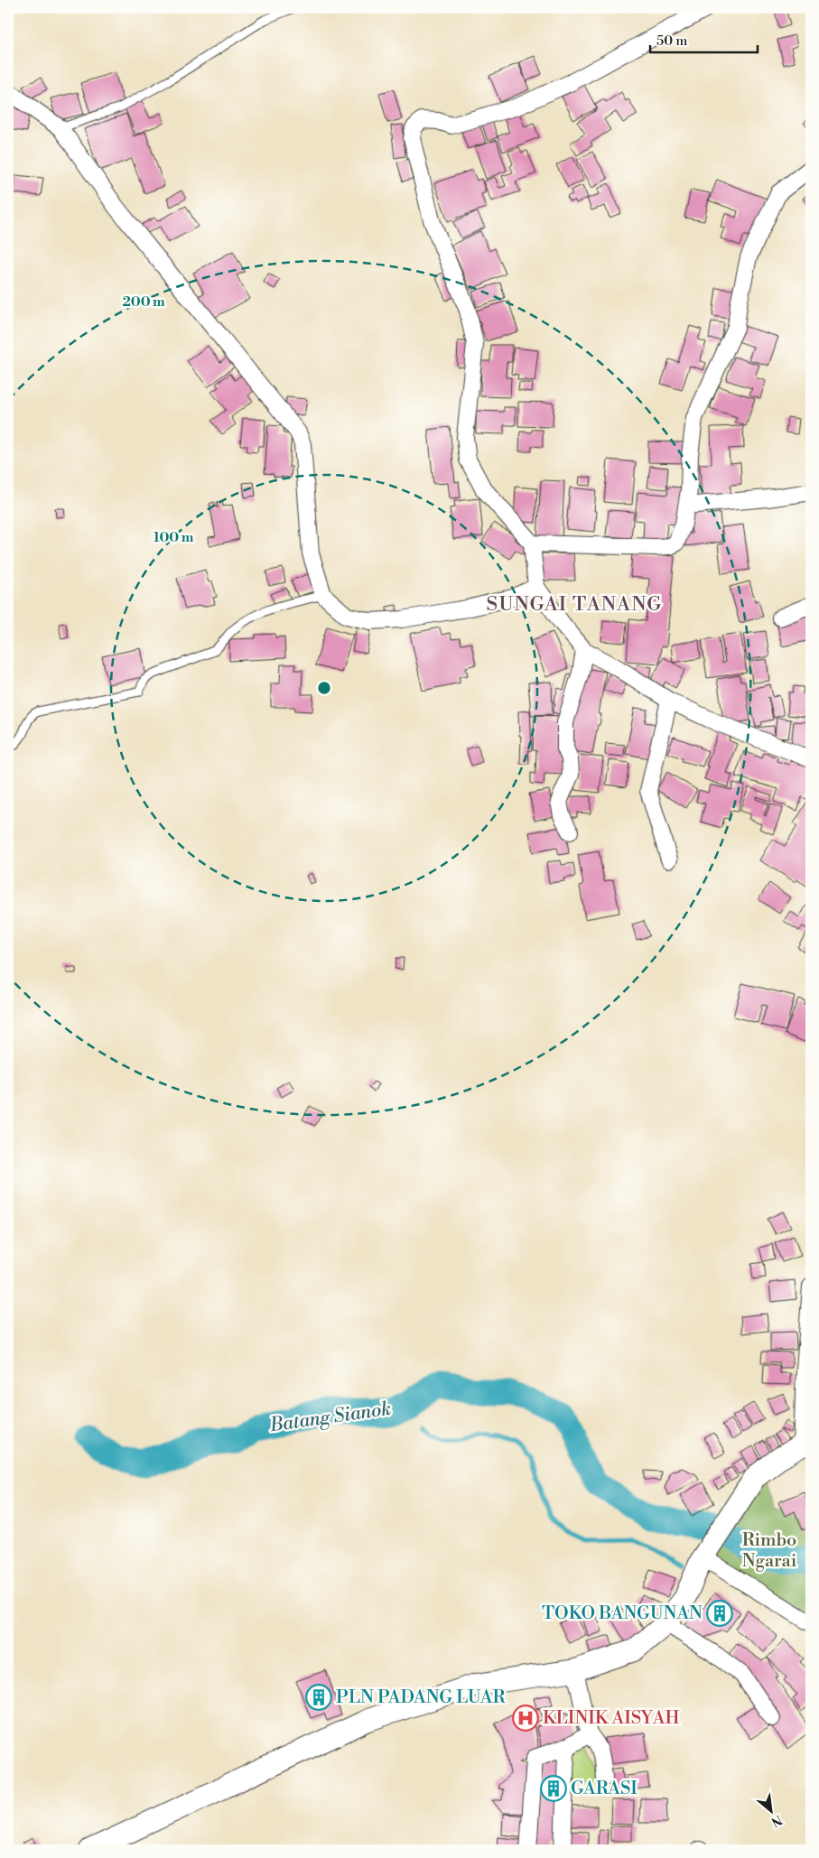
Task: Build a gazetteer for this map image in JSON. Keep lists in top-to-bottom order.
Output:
{
  "districts": ["SUNGAI TANANG"],
  "water": ["Batang Sianok"],
  "parks": ["Rimbo Ngarai"],
  "places": {
    "building": ["TOKO BANGUNAN", "PLN PADANG LUAR", "GARASI"],
    "hospital": ["KLINIK AISYAH"]
  },
  "scale_bar": "50 m",
  "north": "bottom right",
  "rings": ["200 m", "100 m"]
}
